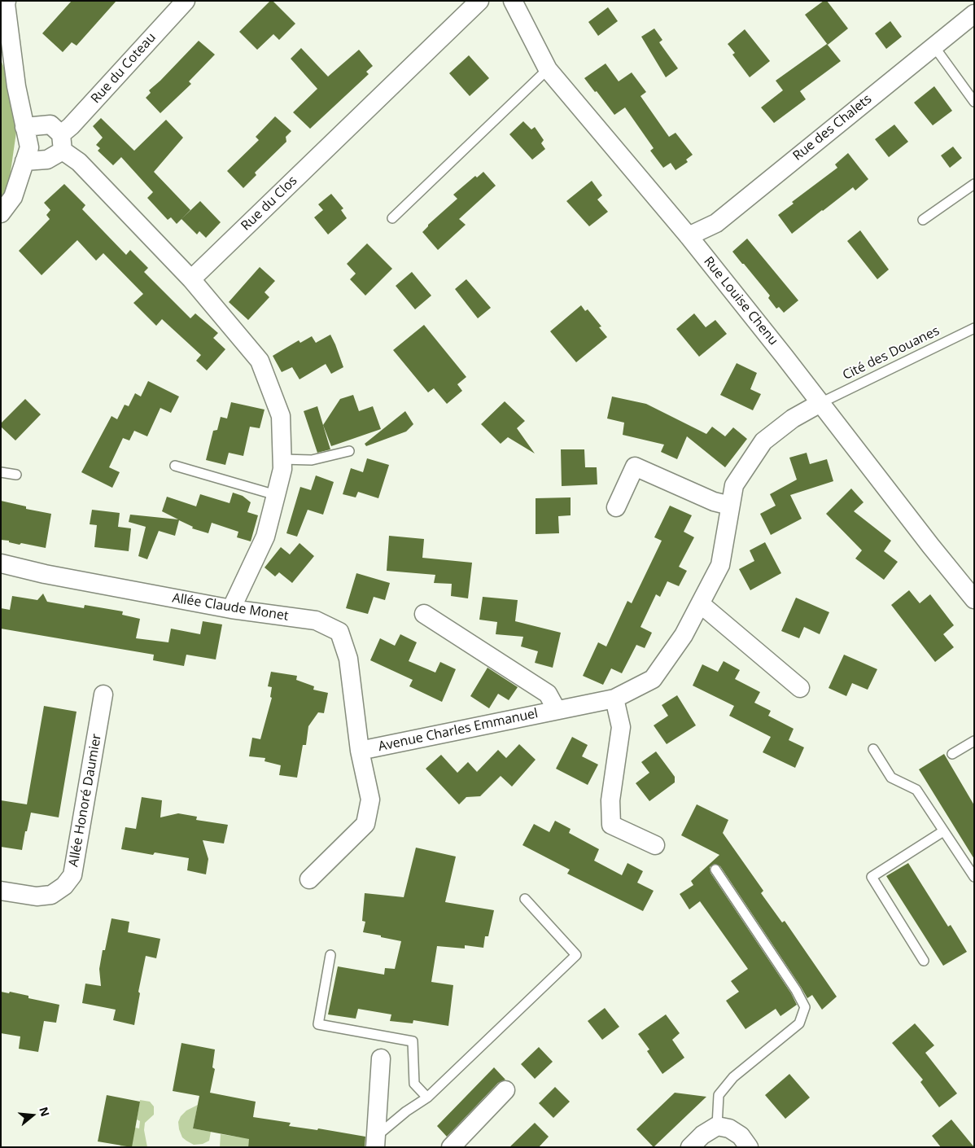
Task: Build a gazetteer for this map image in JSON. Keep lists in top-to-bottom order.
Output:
{
  "streets": {
    "street": [
      "Rue du Coteau",
      "Rue des Chalets",
      "Rue du Clos",
      "Rue Louise Chenu",
      "Allée Claude Monet",
      "Avenue Charles Emmanuel",
      "Allée Honoré Daumier"
    ],
    "lane": ["Cité des Douanes"]
  },
  "crossings": [
    ["Rue des Chalets", "Rue Louise Chenu"],
    ["Rue Louise Chenu", "Cité des Douanes"],
    ["Rue Louise Chenu", "Avenue Charles Emmanuel"],
    ["Cité des Douanes", "Avenue Charles Emmanuel"],
    ["Allée Claude Monet", "Avenue Charles Emmanuel"]
  ],
  "north": "right"
}
